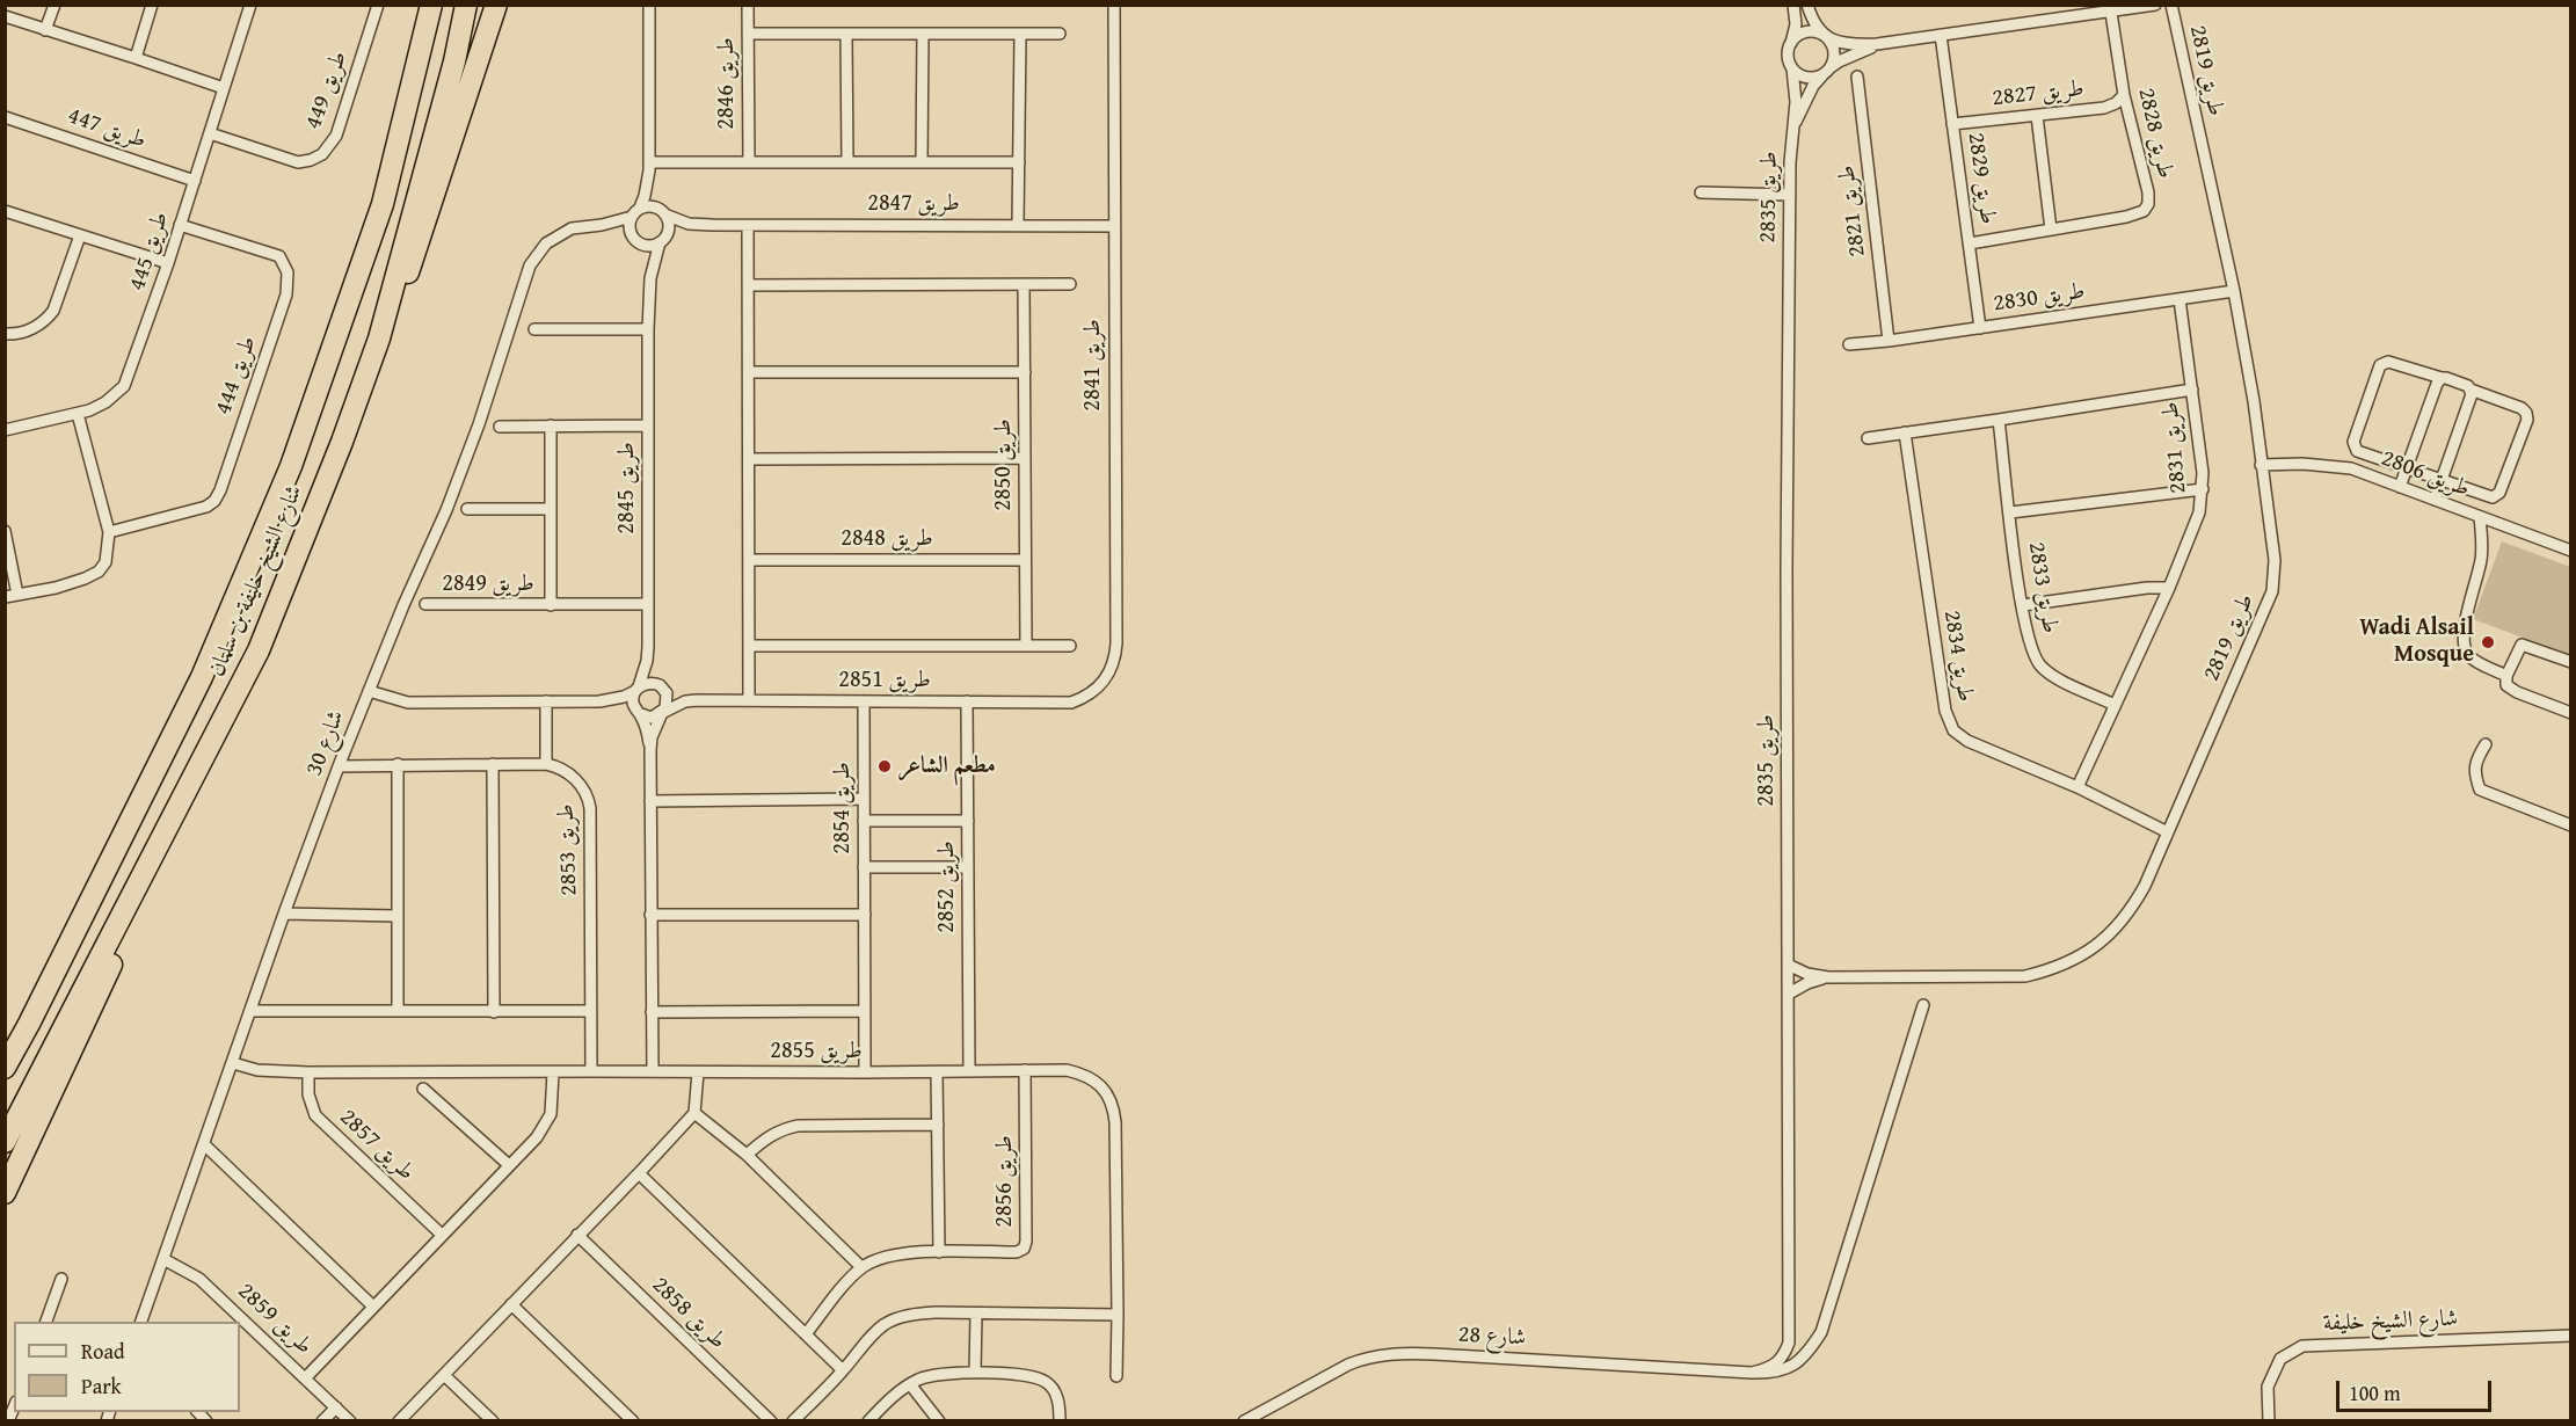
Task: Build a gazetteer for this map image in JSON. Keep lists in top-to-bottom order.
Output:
{
  "streets": {
    "highway": ["شارع الشيخ خليفة بن سلمان"],
    "street": [
      "طريق 2819",
      "طريق 2846",
      "طريق 449",
      "طريق 2827",
      "طريق 447",
      "طريق 2828",
      "طريق 2829",
      "طريق 2835",
      "طريق 2847",
      "طريق 2821",
      "طريق 445",
      "طريق 2830",
      "طريق 2841",
      "طريق 444",
      "طريق 2831",
      "طريق 2850",
      "طريق 2806",
      "طريق 2845",
      "طريق 2848",
      "طريق 2849",
      "طريق 2833",
      "طريق 2834",
      "طريق 2851",
      "شارع 30",
      "طريق 2854",
      "طريق 2853",
      "طريق 2852",
      "طريق 2855",
      "طريق 2857",
      "طريق 2856",
      "طريق 2858",
      "طريق 2859",
      "شارع الشيخ خليفة",
      "شارع 28"
    ]
  },
  "crossings": [
    ["طريق 2819", "طريق 2835"],
    ["طريق 2819", "طريق 2830"],
    ["طريق 2819", "طريق 2806"],
    ["طريق 2819", "طريق 2834"],
    ["طريق 449", "طريق 445"],
    ["طريق 2827", "طريق 2828"],
    ["طريق 2827", "طريق 2829"],
    ["طريق 447", "طريق 445"],
    ["طريق 2828", "طريق 2829"],
    ["طريق 2829", "طريق 2830"],
    ["طريق 2835", "شارع 28"],
    ["طريق 2847", "طريق 2841"],
    ["طريق 2847", "طريق 2845"],
    ["طريق 2847", "شارع 30"],
    ["طريق 2821", "طريق 2830"],
    ["طريق 445", "طريق 444"],
    ["طريق 2830", "طريق 2831"],
    ["طريق 2841", "طريق 2851"],
    ["طريق 2831", "طريق 2833"],
    ["طريق 2831", "طريق 2834"],
    ["طريق 2850", "طريق 2848"],
    ["طريق 2845", "طريق 2849"],
    ["طريق 2845", "طريق 2851"],
    ["طريق 2845", "شارع 30"],
    ["طريق 2851", "طريق 2854"],
    ["طريق 2851", "طريق 2852"],
    ["شارع 30", "طريق 2853"],
    ["شارع 30", "طريق 2855"],
    ["شارع 30", "طريق 2859"],
    ["طريق 2854", "طريق 2855"],
    ["طريق 2853", "طريق 2855"],
    ["طريق 2852", "طريق 2855"],
    ["طريق 2855", "طريق 2857"],
    ["طريق 2855", "طريق 2856"]
  ],
  "places": ["Wadi Alsail Mosque", "مطعم الشاعر"],
  "legend": ["Road", "Park"],
  "scale_bar": "100 m"
}
